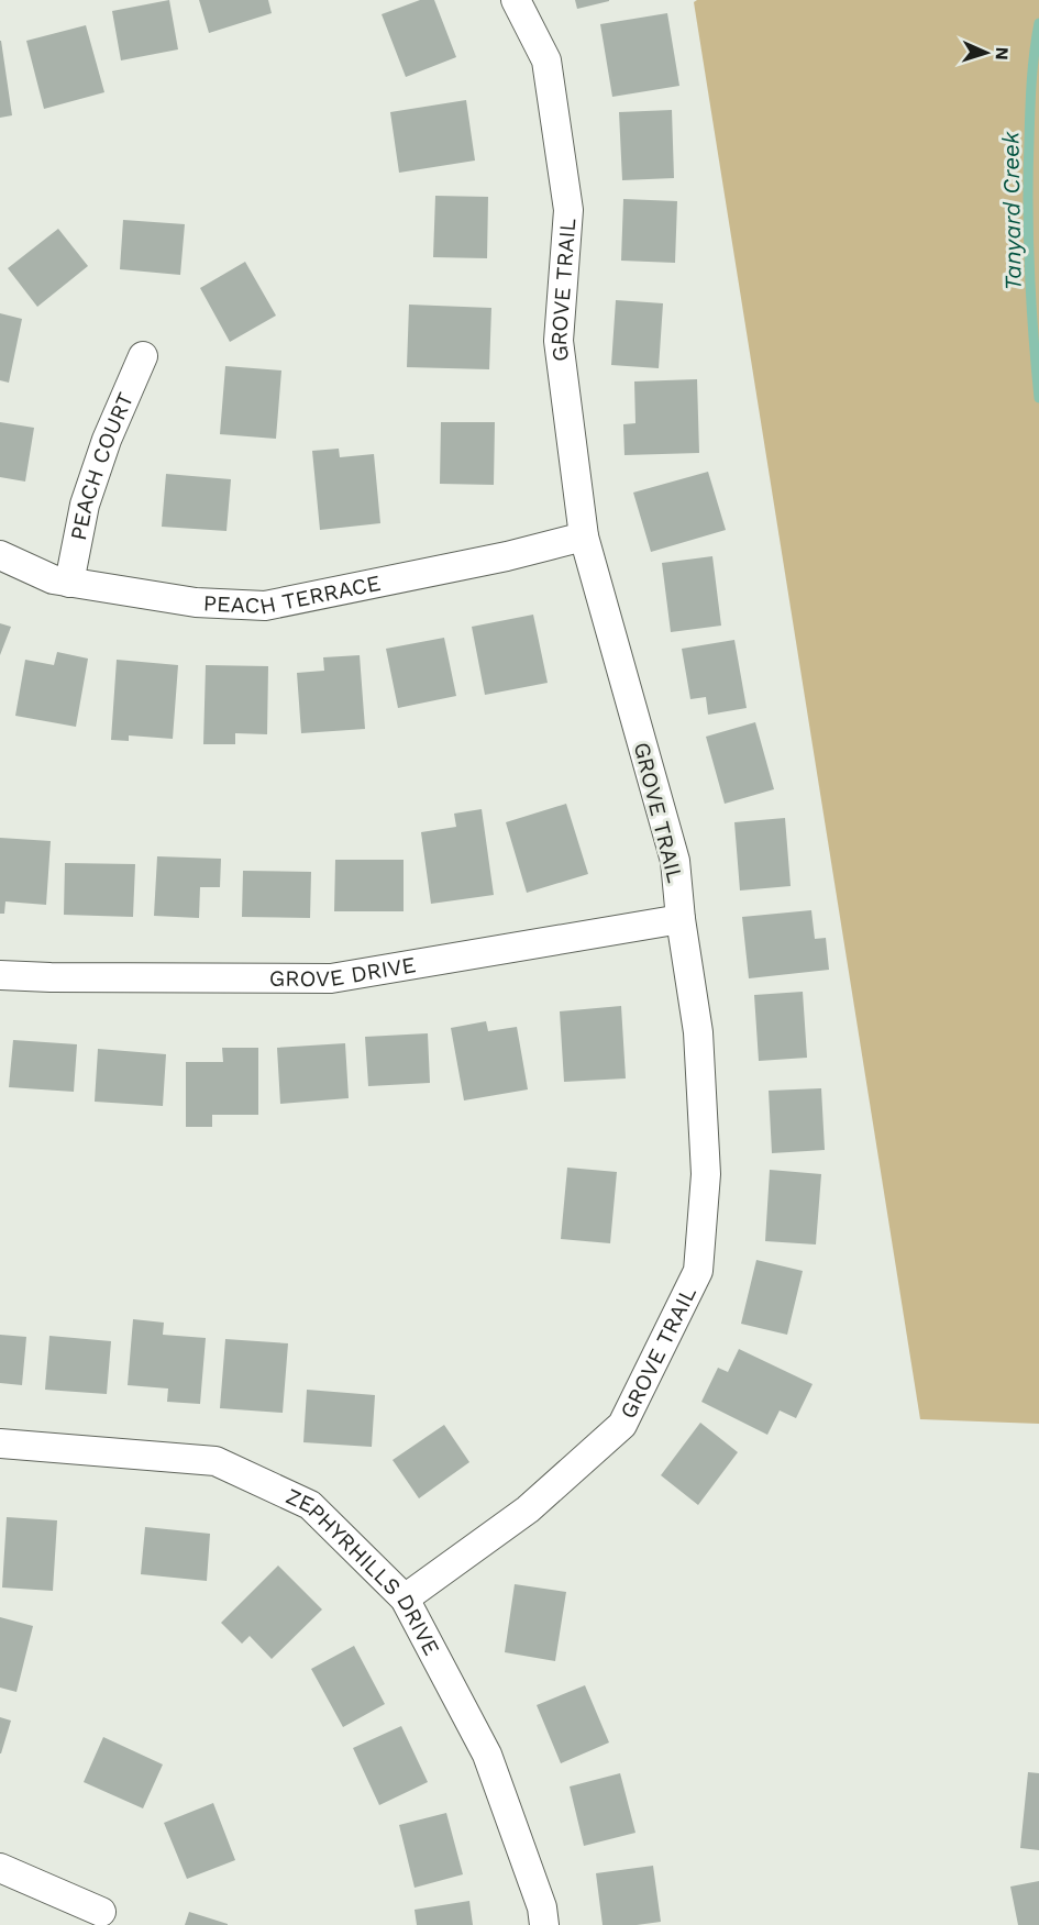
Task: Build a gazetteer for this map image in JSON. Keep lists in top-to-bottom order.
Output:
{
  "streets": {
    "street": [
      "GROVE TRAIL",
      "PEACH COURT",
      "PEACH TERRACE",
      "GROVE DRIVE",
      "ZEPHYRHILLS DRIVE"
    ]
  },
  "crossings": [
    ["GROVE TRAIL", "PEACH TERRACE"],
    ["GROVE TRAIL", "GROVE DRIVE"],
    ["GROVE TRAIL", "ZEPHYRHILLS DRIVE"],
    ["PEACH COURT", "PEACH TERRACE"]
  ],
  "water": ["Tanyard Creek"],
  "north": "right"
}
